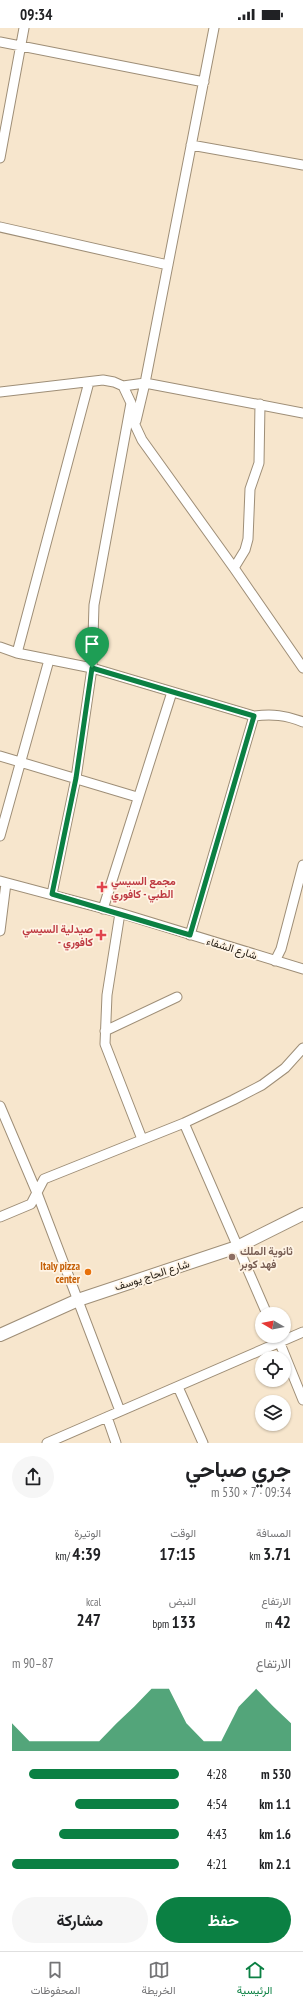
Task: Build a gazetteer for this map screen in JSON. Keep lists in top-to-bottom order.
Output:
{
  "streets": {
    "main road": ["شارع الحاج يوسف"],
    "street": ["شارع الشفاء"]
  },
  "places": {
    "health": ["مجمع السيسي الطبي - كافوري", "صيدلية السيسي - كافوري"],
    "other": ["ثانوية الملك فهد كوبر", "Italy pizza center"]
  },
  "north": "left",
  "page": {
    "status": "09:34",
    "heading": ["جري صباحي", "09:34 · 7 × 530 m"],
    "stats": [
      ["المسافة", "3.71 km"],
      ["الوقت", "17:15"],
      ["الوتيرة", "4:39 /km"],
      ["الارتفاع", "42 m"],
      ["النبض", "133 bpm"],
      ["kcal", "247"]
    ],
    "chart": ["الارتفاع", "87–90 m"],
    "list": [
      {
        "name": "530 m",
        "note": "4:28"
      },
      {
        "name": "1.1 km",
        "note": "4:54"
      },
      {
        "name": "1.6 km",
        "note": "4:43"
      },
      {
        "name": "2.1 km",
        "note": "4:21"
      }
    ],
    "buttons": ["حفظ", "مشاركة"],
    "tabs": ["الرئيسية", "الخريطة", "المحفوظات"]
  }
}
